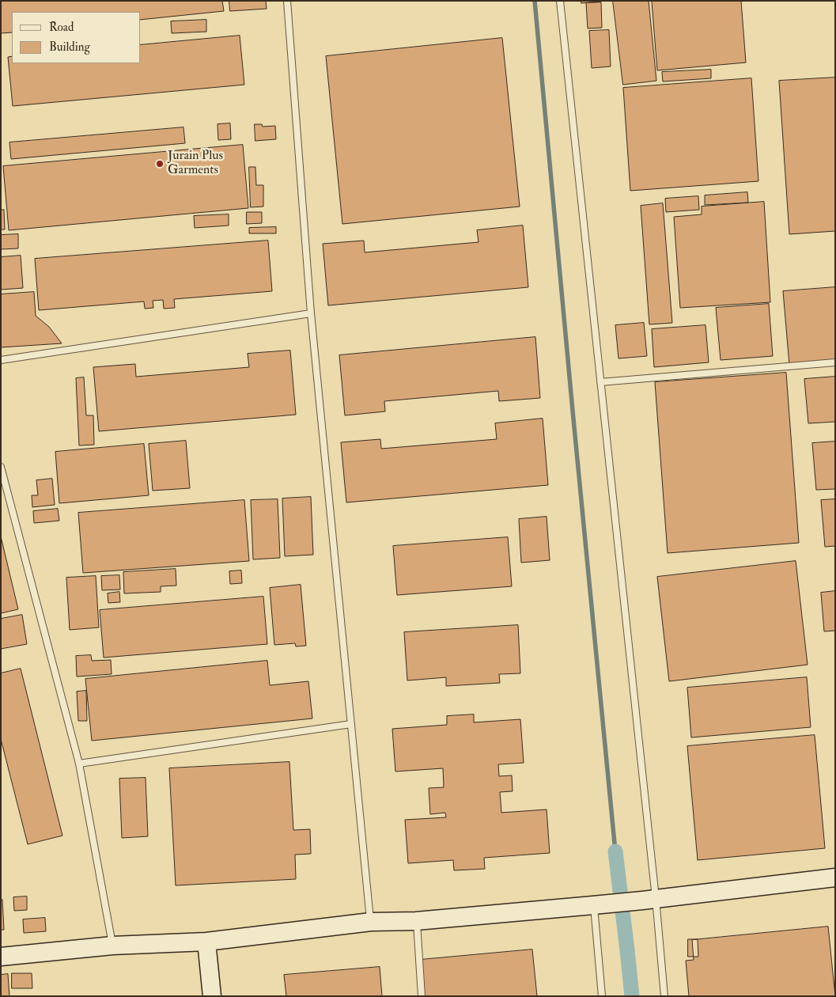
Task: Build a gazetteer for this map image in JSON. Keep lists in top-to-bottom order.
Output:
{
  "places": ["Jurain Plus Garments"],
  "legend": ["Road", "Building"]
}
